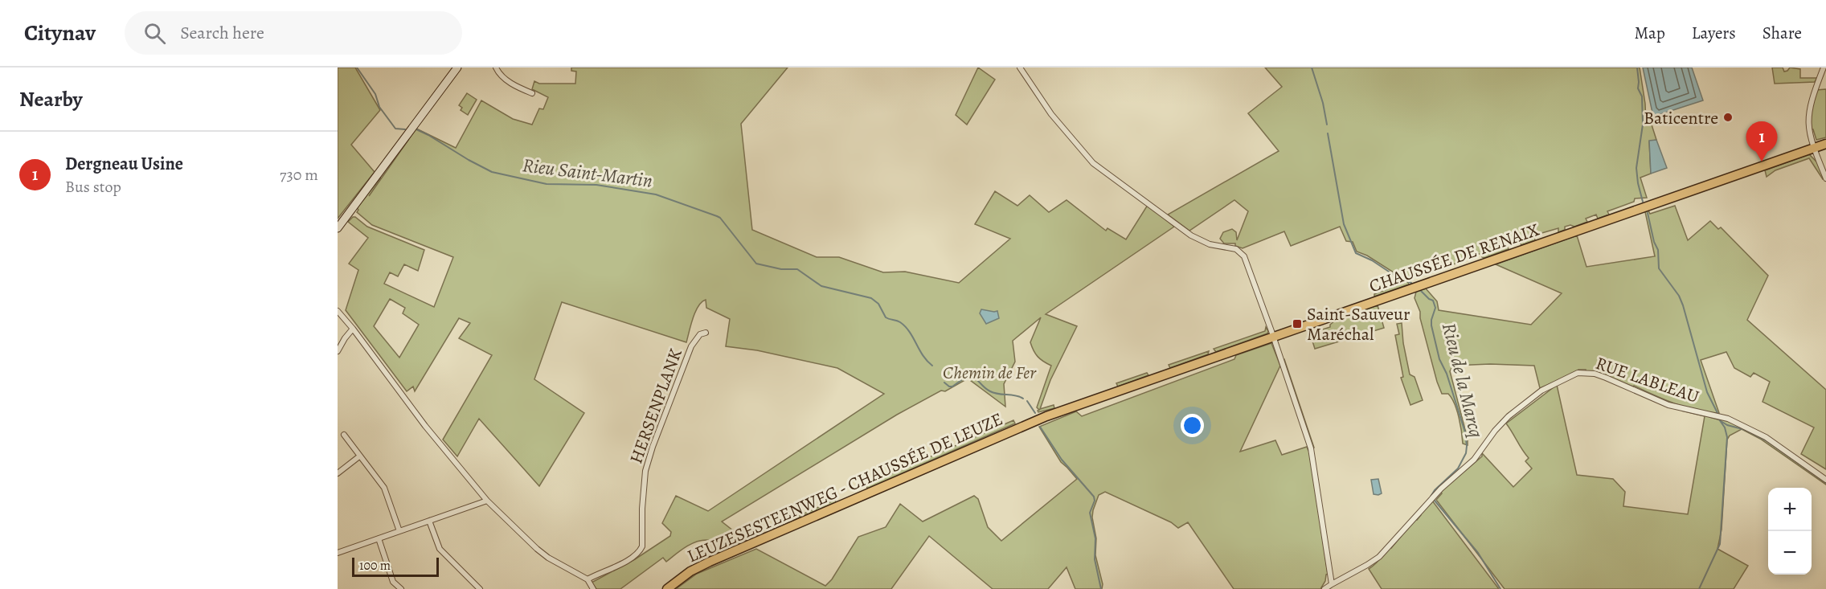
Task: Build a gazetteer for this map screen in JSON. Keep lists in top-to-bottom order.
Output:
{
  "streets": {
    "main road": ["CHAUSSÉE DE RENAIX", "LEUZESESTEENWEG - CHAUSSÉE DE LEUZE"],
    "street": ["RUE LABLEAU", "HERSENPLANK"]
  },
  "crossings": [
    ["CHAUSSÉE DE RENAIX", "LEUZESESTEENWEG - CHAUSSÉE DE LEUZE"]
  ],
  "water": ["Rieu Saint-Martin", "Rieu de la Marcq"],
  "parks": ["Chemin de Fer"],
  "places": {
    "other": ["Baticentre"],
    "transit": ["Saint-Sauveur Maréchal"]
  },
  "scale_bar": "100 m",
  "page": {
    "header": "Citynav",
    "search": "Search here",
    "nav": ["Map", "Layers", "Share"],
    "heading": "Nearby",
    "pins": "1",
    "list": [
      {
        "mark": "1",
        "name": "Dergneau Usine",
        "note": "Bus stop",
        "value": "730 m"
      }
    ],
    "map_buttons": ["+", "−"],
    "scale": "100 m"
  }
}
